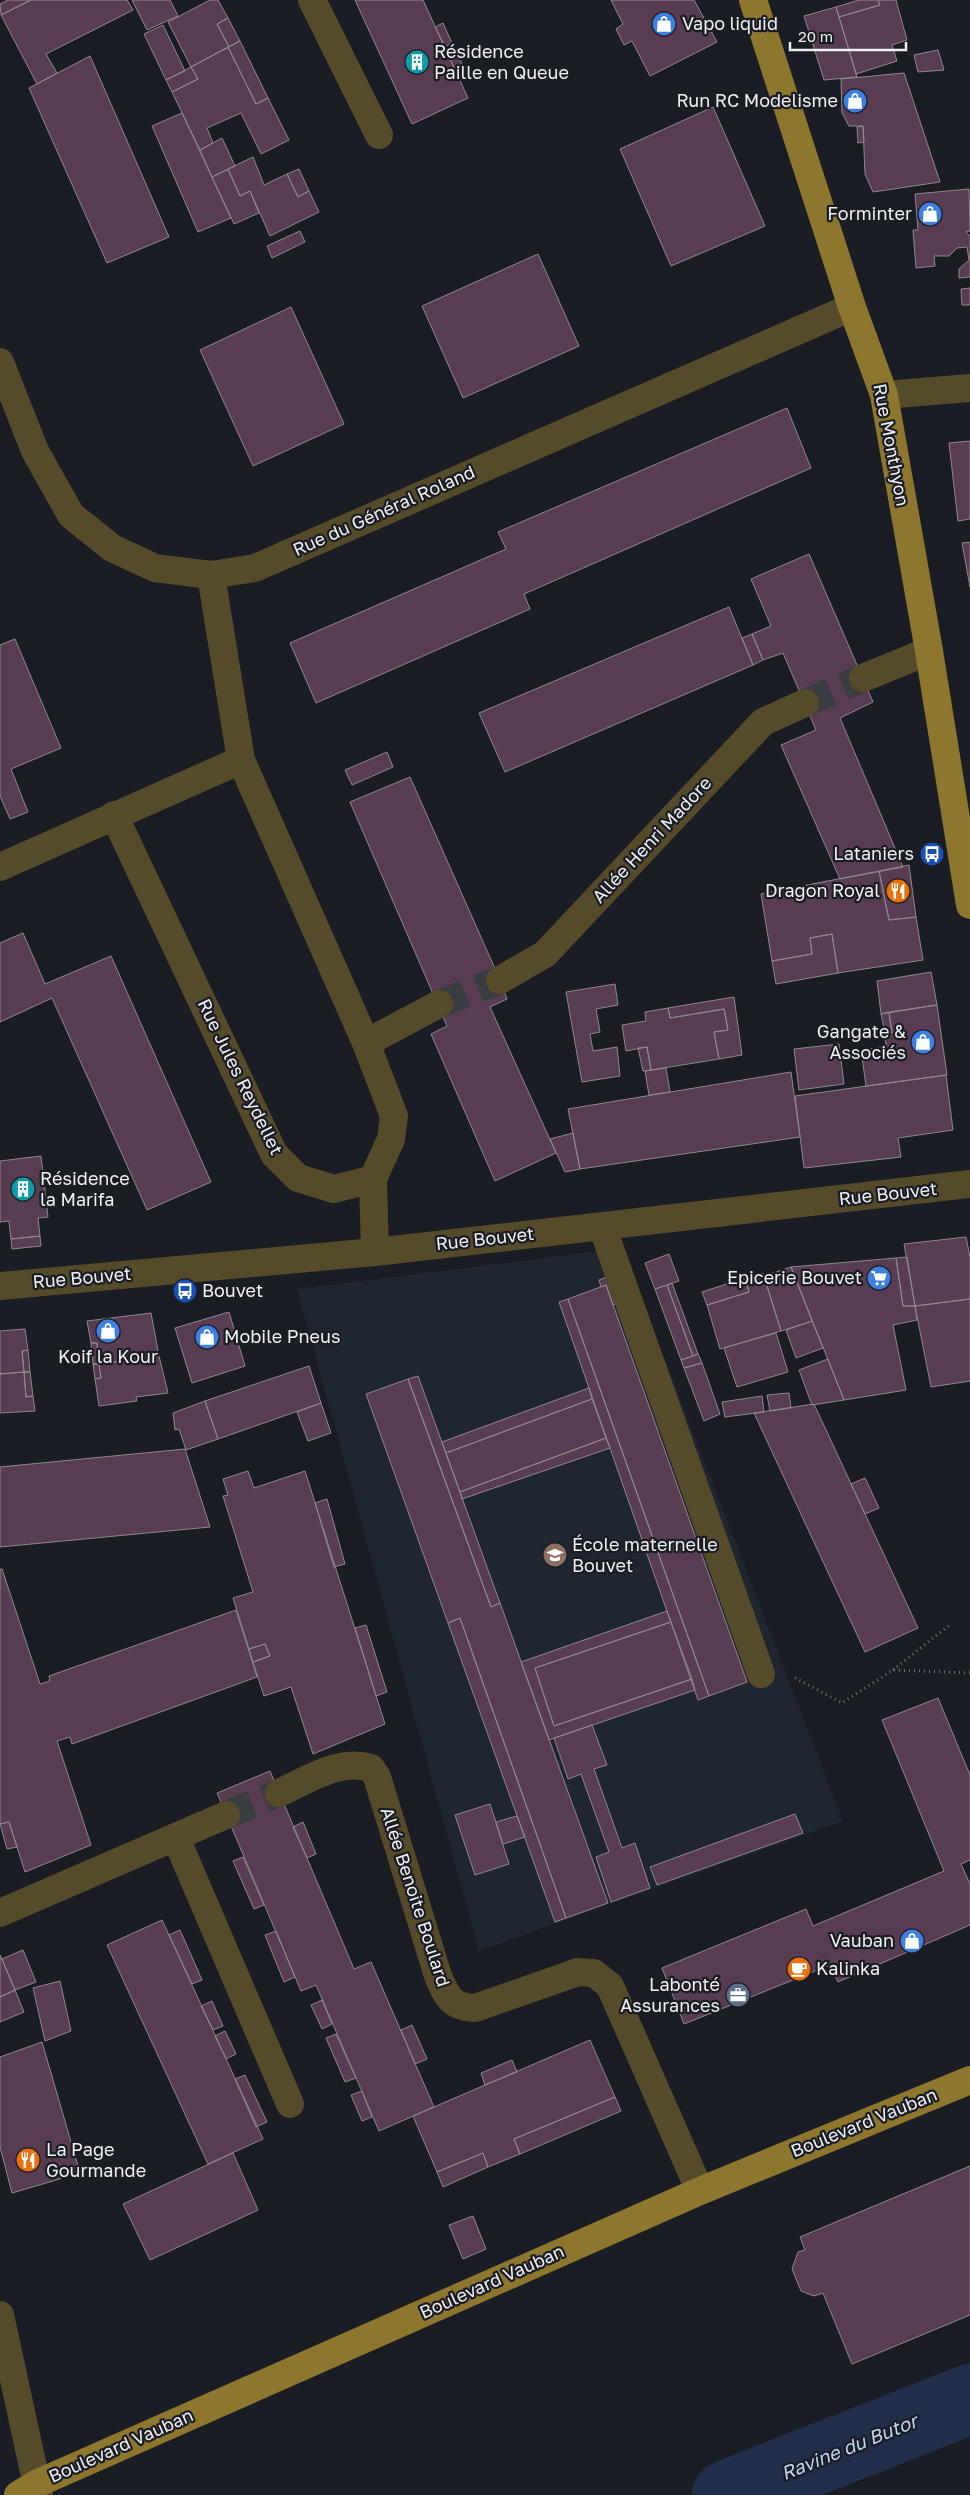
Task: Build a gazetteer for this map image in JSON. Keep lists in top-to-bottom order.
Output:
{
  "streets": {
    "main road": ["Rue Monthyon", "Boulevard Vauban"],
    "street": [
      "Rue du Général Roland",
      "Allée Henri Madore",
      "Rue Jules Reydellet",
      "Rue Bouvet",
      "Allée Benoite Boulard"
    ]
  },
  "crossings": [
    ["Rue Monthyon", "Rue du Général Roland"],
    ["Allée Benoite Boulard", "Boulevard Vauban"]
  ],
  "water": ["Ravine du Butor"],
  "places": {
    "shop": [
      "Vapo liquid",
      "Run RC Modelisme",
      "Forminter",
      "Gangate & Associés",
      "Koif la Kour",
      "Mobile Pneus",
      "Vauban"
    ],
    "building": ["Résidence Paille en Queue", "Résidence la Marifa"],
    "bus stop": ["Lataniers", "Bouvet"],
    "restaurant": ["Dragon Royal", "La Page Gourmande"],
    "supermarket": ["Epicerie Bouvet"],
    "school or university": ["École maternelle Bouvet"],
    "cafe": ["Kalinka"],
    "office": ["Labonté Assurances"]
  },
  "scale_bar": "20 m"
}
